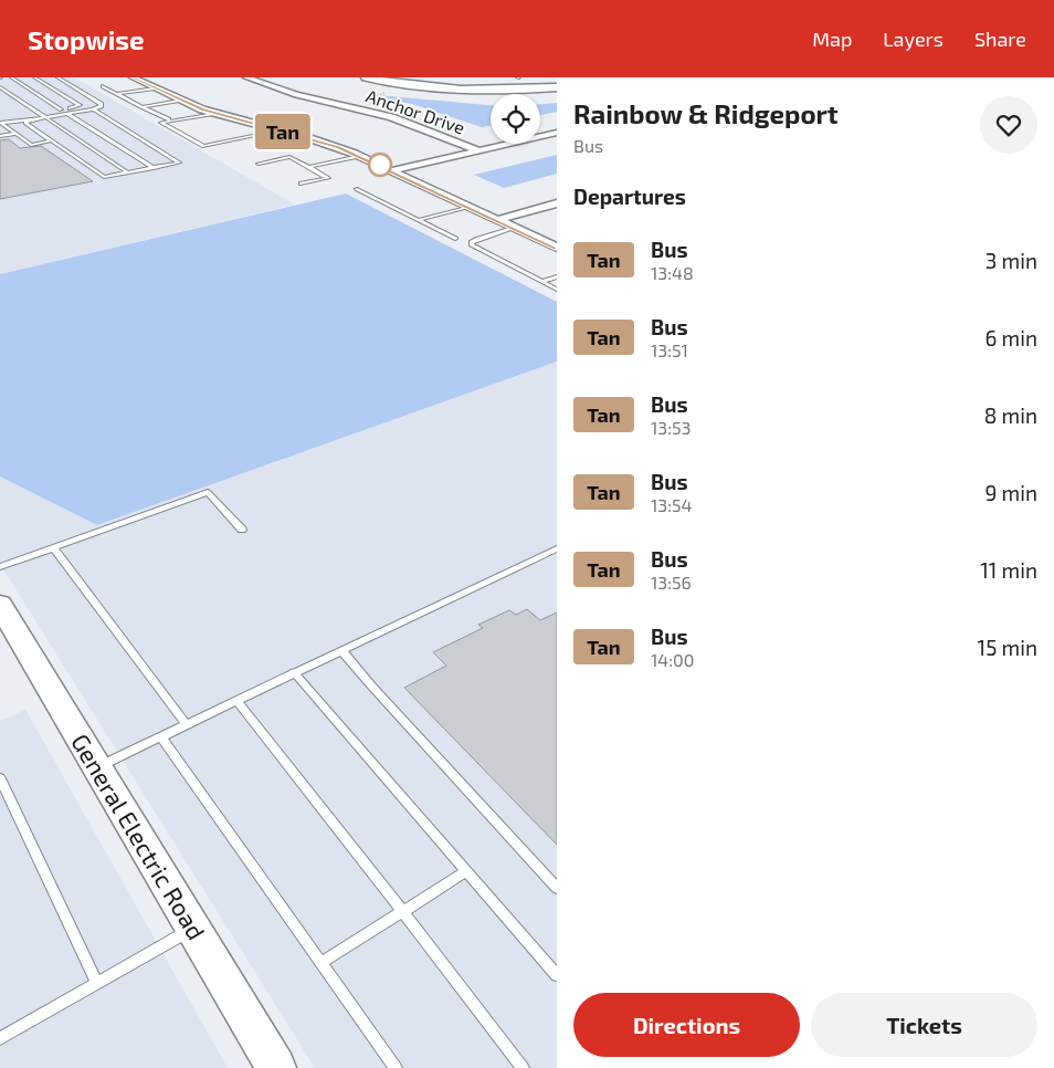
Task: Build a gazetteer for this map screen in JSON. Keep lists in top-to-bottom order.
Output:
{
  "streets": {
    "main road": ["General Electric Road"],
    "street": ["Anchor Drive"]
  },
  "lines": ["bus line Tan"],
  "page": {
    "header": "Stopwise",
    "nav": ["Map", "Layers", "Share"],
    "on_map": "Tan",
    "heading": [
      ["Rainbow & Ridgeport", "Bus"],
      "Departures"
    ],
    "list": [
      {
        "mark": "Tan",
        "name": "Bus",
        "note": "13:48",
        "value": "3 min"
      },
      {
        "mark": "Tan",
        "name": "Bus",
        "note": "13:51",
        "value": "6 min"
      },
      {
        "mark": "Tan",
        "name": "Bus",
        "note": "13:53",
        "value": "8 min"
      },
      {
        "mark": "Tan",
        "name": "Bus",
        "note": "13:54",
        "value": "9 min"
      },
      {
        "mark": "Tan",
        "name": "Bus",
        "note": "13:56",
        "value": "11 min"
      },
      {
        "mark": "Tan",
        "name": "Bus",
        "note": "14:00",
        "value": "15 min"
      }
    ],
    "buttons": ["Directions", "Tickets"]
  }
}
